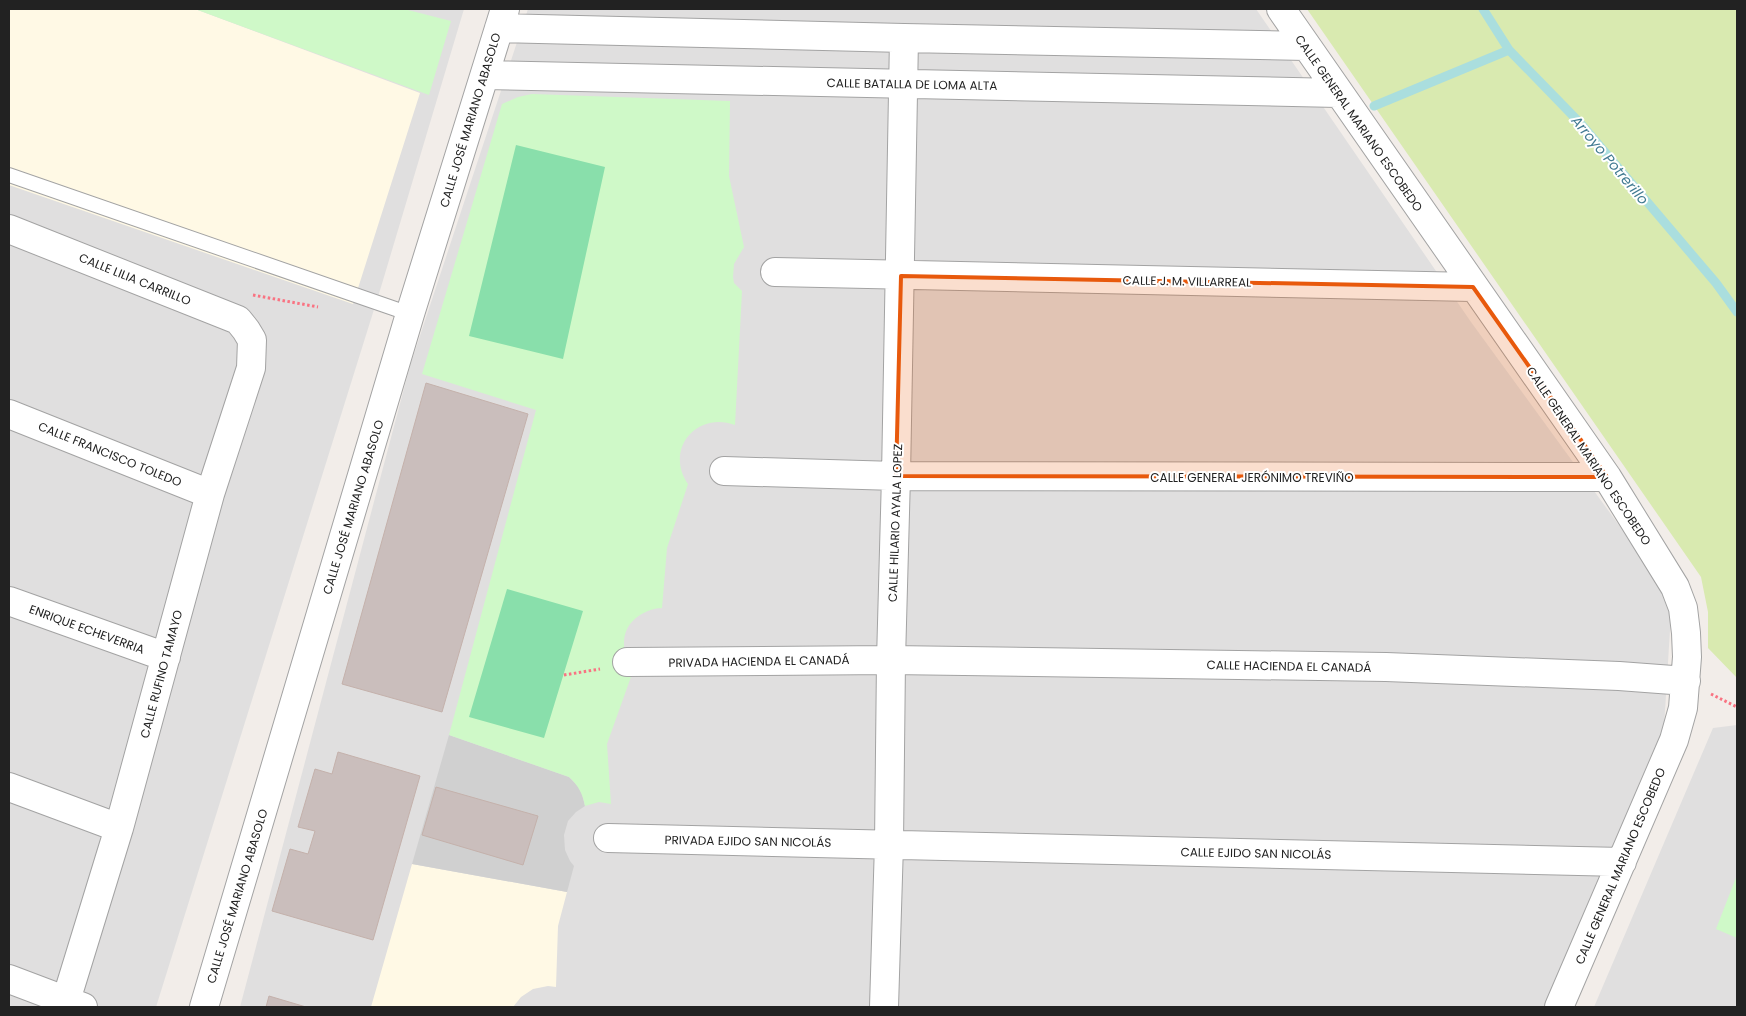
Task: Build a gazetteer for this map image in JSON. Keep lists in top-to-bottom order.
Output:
{
  "streets": {
    "street": [
      "CALLE BATALLA DE LOMA ALTA",
      "CALLE JOSÉ MARIANO ABASOLO",
      "CALLE GENERAL MARIANO ESCOBEDO",
      "CALLE LILIA CARRILLO",
      "CALLE J. M. VILLARREAL",
      "CALLE FRANCISCO TOLEDO",
      "CALLE GENERAL JERÓNIMO TREVIÑO",
      "CALLE HILARIO AYALA LOPEZ",
      "ENRIQUE ECHEVERRIA",
      "PRIVADA HACIENDA EL CANADÁ",
      "CALLE HACIENDA EL CANADÁ",
      "CALLE RUFINO TAMAYO",
      "PRIVADA EJIDO SAN NICOLÁS",
      "CALLE EJIDO SAN NICOLÁS"
    ]
  },
  "crossings": [
    ["CALLE BATALLA DE LOMA ALTA", "CALLE JOSÉ MARIANO ABASOLO"],
    ["CALLE BATALLA DE LOMA ALTA", "CALLE GENERAL MARIANO ESCOBEDO"],
    ["CALLE BATALLA DE LOMA ALTA", "CALLE HILARIO AYALA LOPEZ"],
    ["CALLE GENERAL MARIANO ESCOBEDO", "CALLE J. M. VILLARREAL"],
    ["CALLE GENERAL MARIANO ESCOBEDO", "CALLE GENERAL JERÓNIMO TREVIÑO"],
    ["CALLE GENERAL MARIANO ESCOBEDO", "CALLE HACIENDA EL CANADÁ"],
    ["CALLE GENERAL MARIANO ESCOBEDO", "CALLE EJIDO SAN NICOLÁS"],
    ["CALLE LILIA CARRILLO", "CALLE RUFINO TAMAYO"],
    ["CALLE J. M. VILLARREAL", "CALLE HILARIO AYALA LOPEZ"],
    ["CALLE FRANCISCO TOLEDO", "CALLE RUFINO TAMAYO"],
    ["CALLE GENERAL JERÓNIMO TREVIÑO", "CALLE HILARIO AYALA LOPEZ"],
    ["CALLE HILARIO AYALA LOPEZ", "PRIVADA HACIENDA EL CANADÁ"],
    ["CALLE HILARIO AYALA LOPEZ", "CALLE HACIENDA EL CANADÁ"],
    ["CALLE HILARIO AYALA LOPEZ", "PRIVADA EJIDO SAN NICOLÁS"],
    ["CALLE HILARIO AYALA LOPEZ", "CALLE EJIDO SAN NICOLÁS"],
    ["ENRIQUE ECHEVERRIA", "CALLE RUFINO TAMAYO"],
    ["PRIVADA HACIENDA EL CANADÁ", "CALLE HACIENDA EL CANADÁ"],
    ["PRIVADA EJIDO SAN NICOLÁS", "CALLE EJIDO SAN NICOLÁS"]
  ],
  "water": ["Arroyo Potrerillo"]
}
